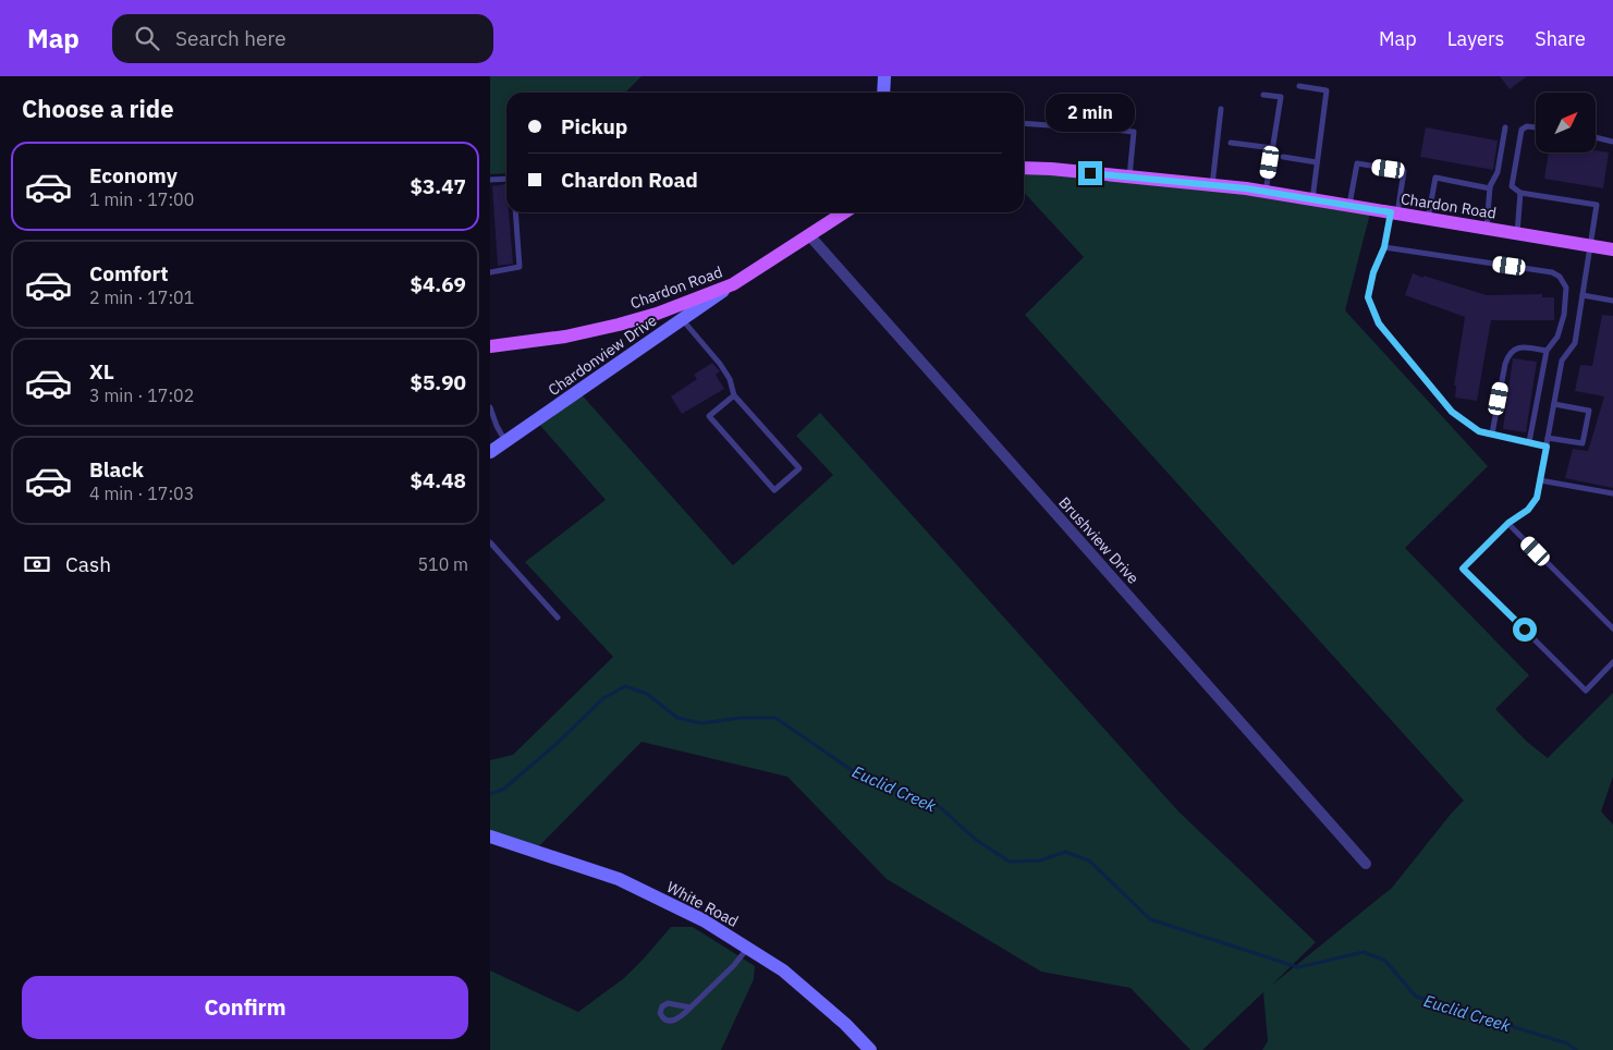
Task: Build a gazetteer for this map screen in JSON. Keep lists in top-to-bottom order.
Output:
{
  "streets": {
    "main road": ["Chardon Road"],
    "street": ["Chardonview Drive", "Brushview Drive", "White Road"]
  },
  "crossings": [
    ["Chardon Road", "Chardonview Drive"],
    ["Chardon Road", "Brushview Drive"]
  ],
  "water": ["Euclid Creek"],
  "north": "top right",
  "page": {
    "header": "Map",
    "search": "Search here",
    "nav": ["Map", "Layers", "Share"],
    "heading": "Choose a ride",
    "banner": ["Pickup", "Chardon Road"],
    "bubble": "2 min",
    "list": [
      {
        "name": "Economy",
        "note": "1 min · 17:00",
        "value": "$3.47"
      },
      {
        "name": "Comfort",
        "note": "2 min · 17:01",
        "value": "$4.69"
      },
      {
        "name": "XL",
        "note": "3 min · 17:02",
        "value": "$5.90"
      },
      {
        "name": "Black",
        "note": "4 min · 17:03",
        "value": "$4.48"
      }
    ],
    "pay": ["Cash", "510 m"],
    "buttons": "Confirm"
  }
}
